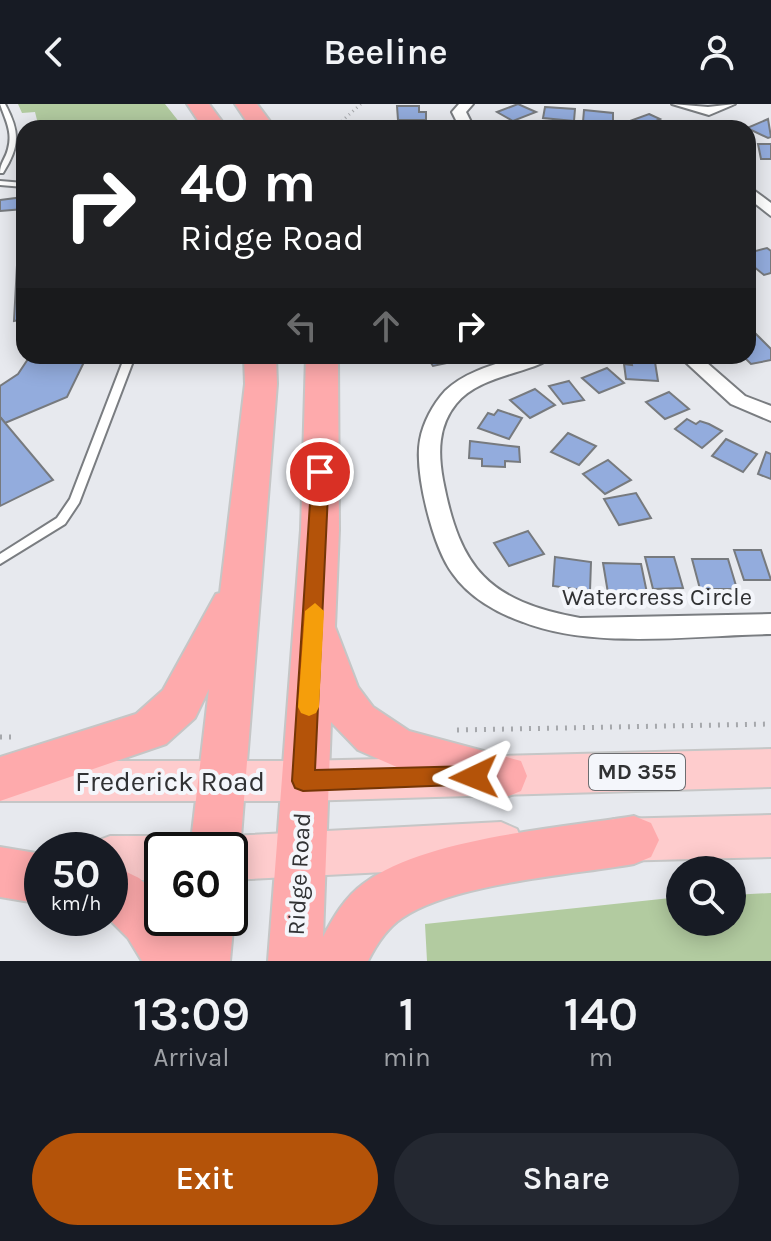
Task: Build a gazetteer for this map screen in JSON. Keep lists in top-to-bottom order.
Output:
{
  "streets": {
    "highway": ["Ridge Road"],
    "main road": ["MD 355", "Frederick Road"],
    "street": ["Watercress Circle"]
  },
  "crossings": [
    ["Frederick Road", "Ridge Road"]
  ],
  "page": {
    "header": "Beeline",
    "turn": ["40 m", "Ridge Road"],
    "speed": "50 km/h",
    "limit": "60",
    "eta": [
      "13:09",
      "Arrival",
      "1",
      "min",
      "140",
      "m"
    ],
    "buttons": ["Exit", "Share"]
  }
}
